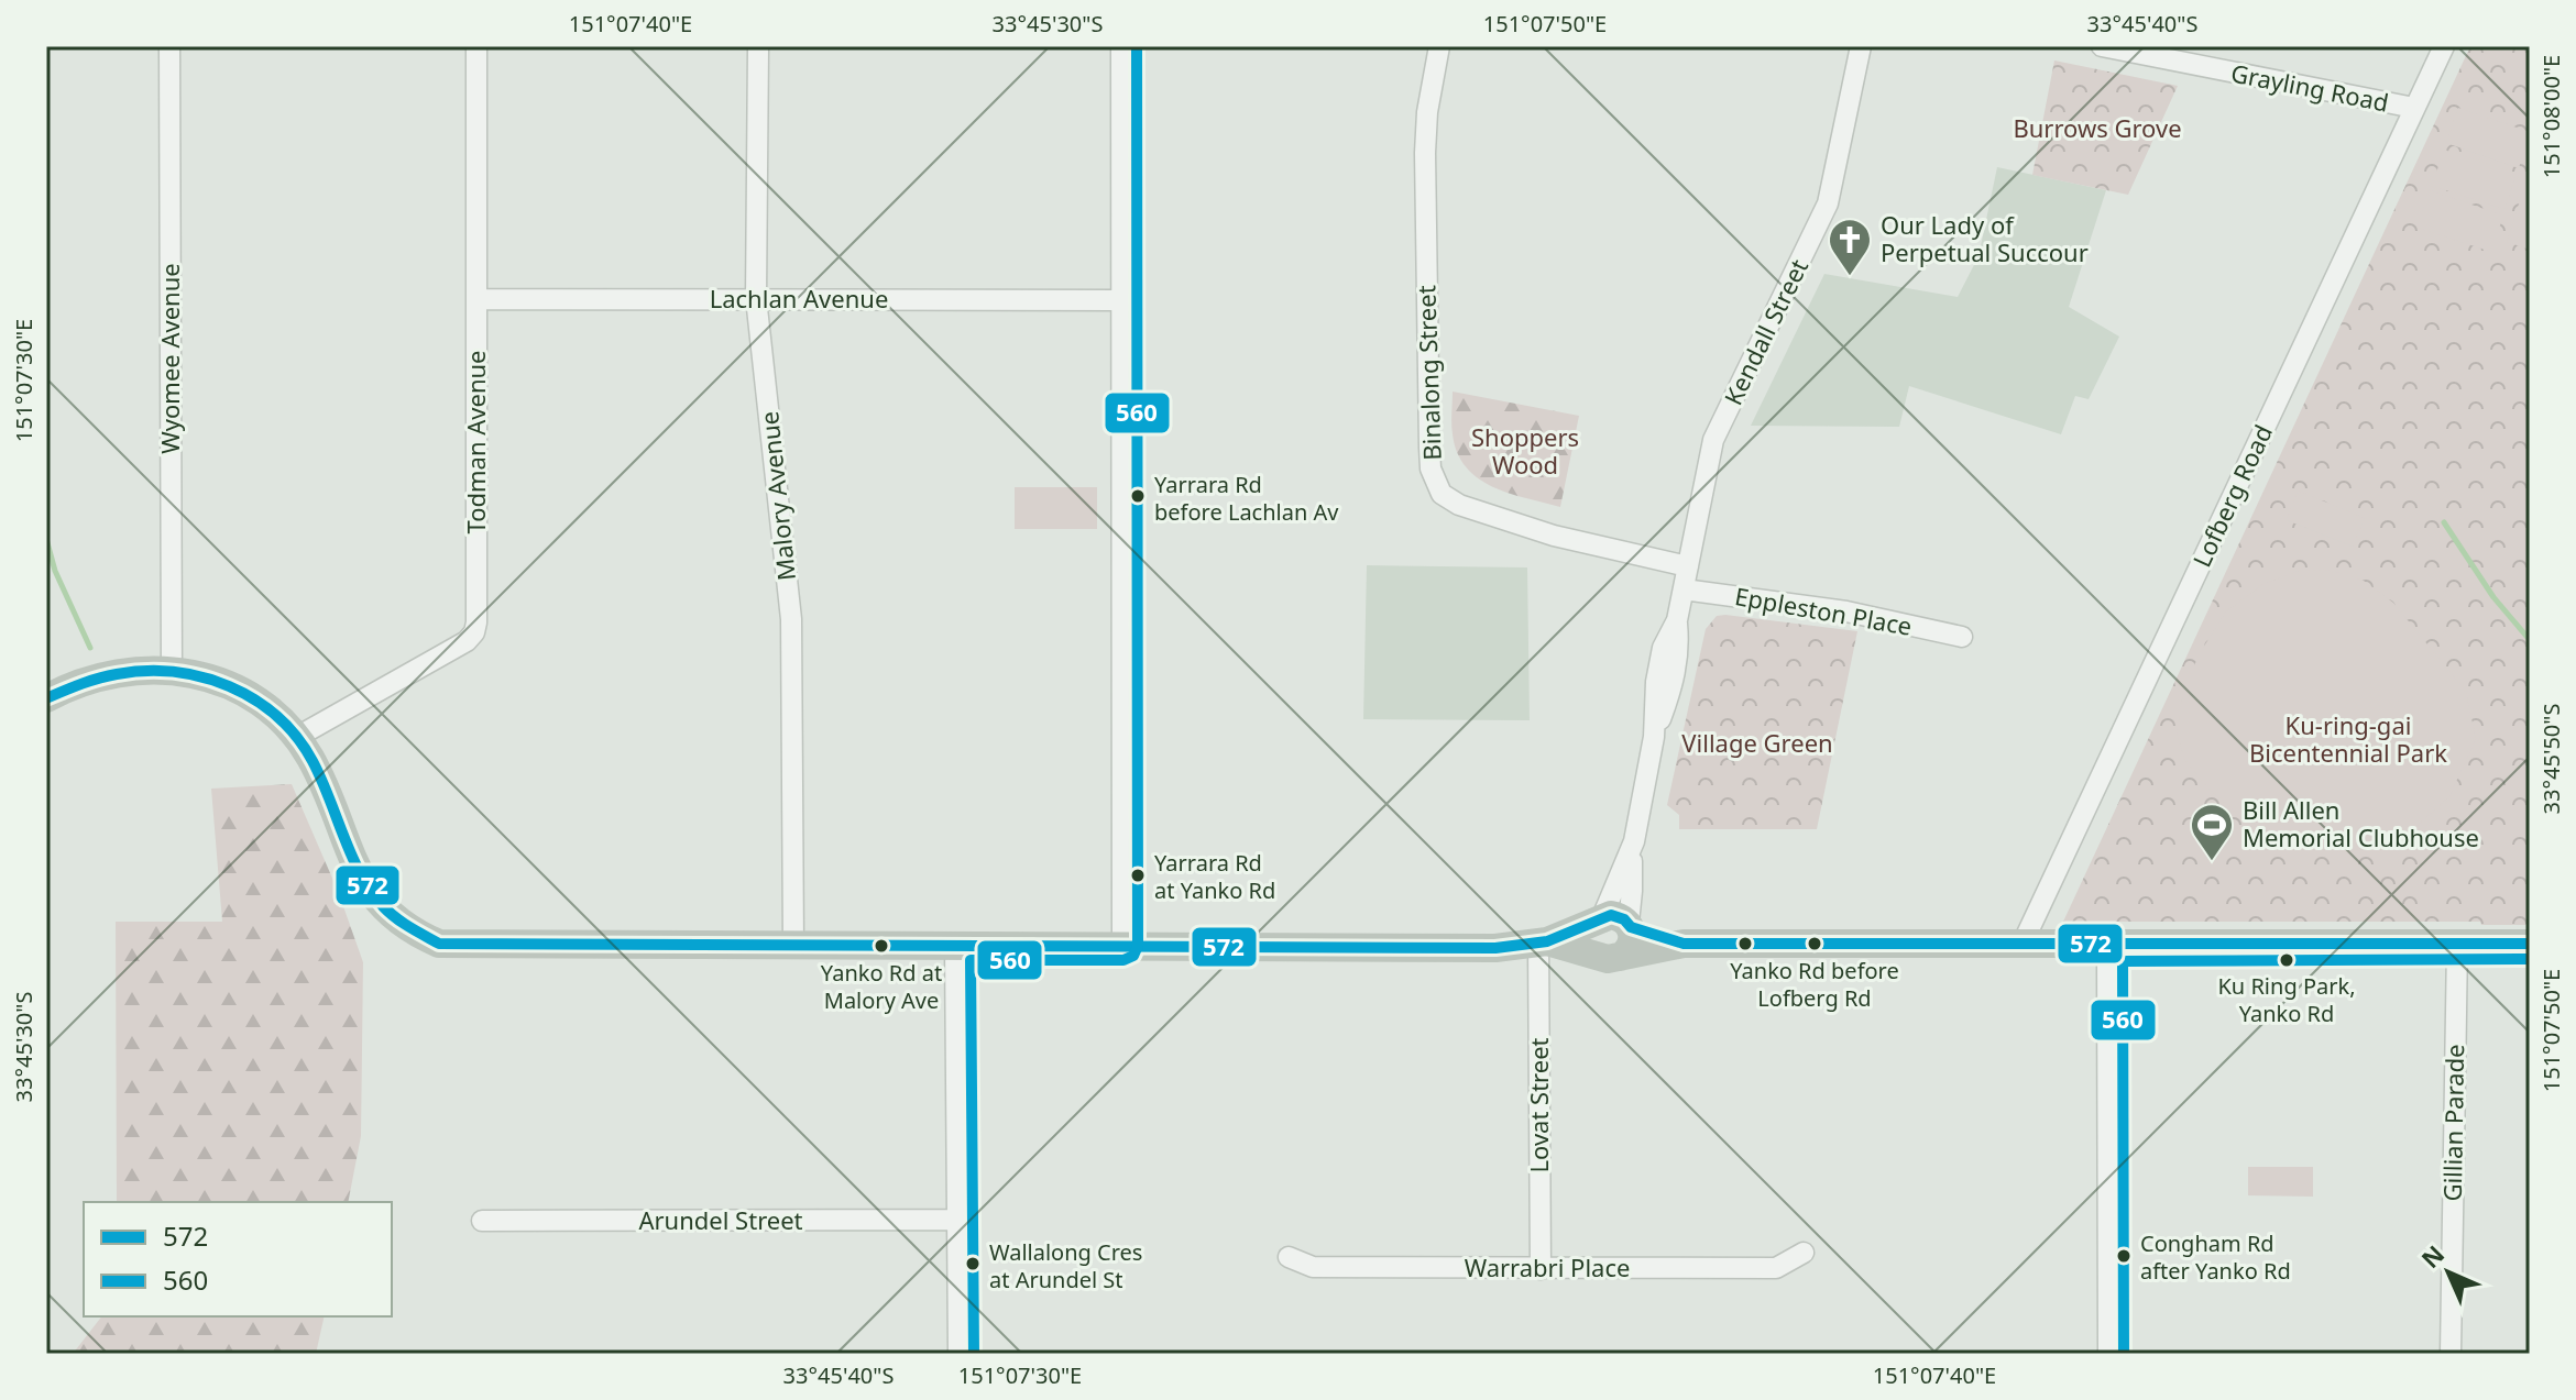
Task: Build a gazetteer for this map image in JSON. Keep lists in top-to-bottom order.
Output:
{
  "streets": {
    "street": [
      "Grayling Road",
      "Lachlan Avenue",
      "Kendall Street",
      "Wyomee Avenue",
      "Binalong Street",
      "Todman Avenue",
      "Malory Avenue",
      "Lofberg Road",
      "Eppleston Place",
      "Lovat Street",
      "Gillian Parade",
      "Arundel Street",
      "Warrabri Place"
    ]
  },
  "crossings": [
    ["Grayling Road", "Lofberg Road"],
    ["Lachlan Avenue", "Todman Avenue"],
    ["Lachlan Avenue", "Malory Avenue"],
    ["Kendall Street", "Binalong Street"],
    ["Kendall Street", "Eppleston Place"],
    ["Lovat Street", "Warrabri Place"]
  ],
  "parks": [
    "Burrows Grove",
    "Shoppers Wood",
    "Ku-ring-gai Bicentennial Park",
    "Village Green"
  ],
  "places": {
    "church": ["Our Lady of Perpetual Succour"],
    "other": [
      "Yarrara Rd before Lachlan Av",
      "Yarrara Rd at Yanko Rd",
      "Yanko Rd before Lofberg Rd",
      "Yanko Rd at Malory Ave",
      "Ku Ring Park, Yanko Rd",
      "Congham Rd after Yanko Rd",
      "Wallalong Cres at Arundel St"
    ],
    "sports": ["Bill Allen Memorial Clubhouse"]
  },
  "lines": ["transit line 560", "transit line 572"],
  "legend": ["572", "560"],
  "north": "top left",
  "coordinates": [
    "151°07'40\"E",
    "33°45'30\"S",
    "151°07'50\"E",
    "33°45'40\"S",
    "151°08'00\"E",
    "151°07'30\"E",
    "33°45'50\"S"
  ]
}
